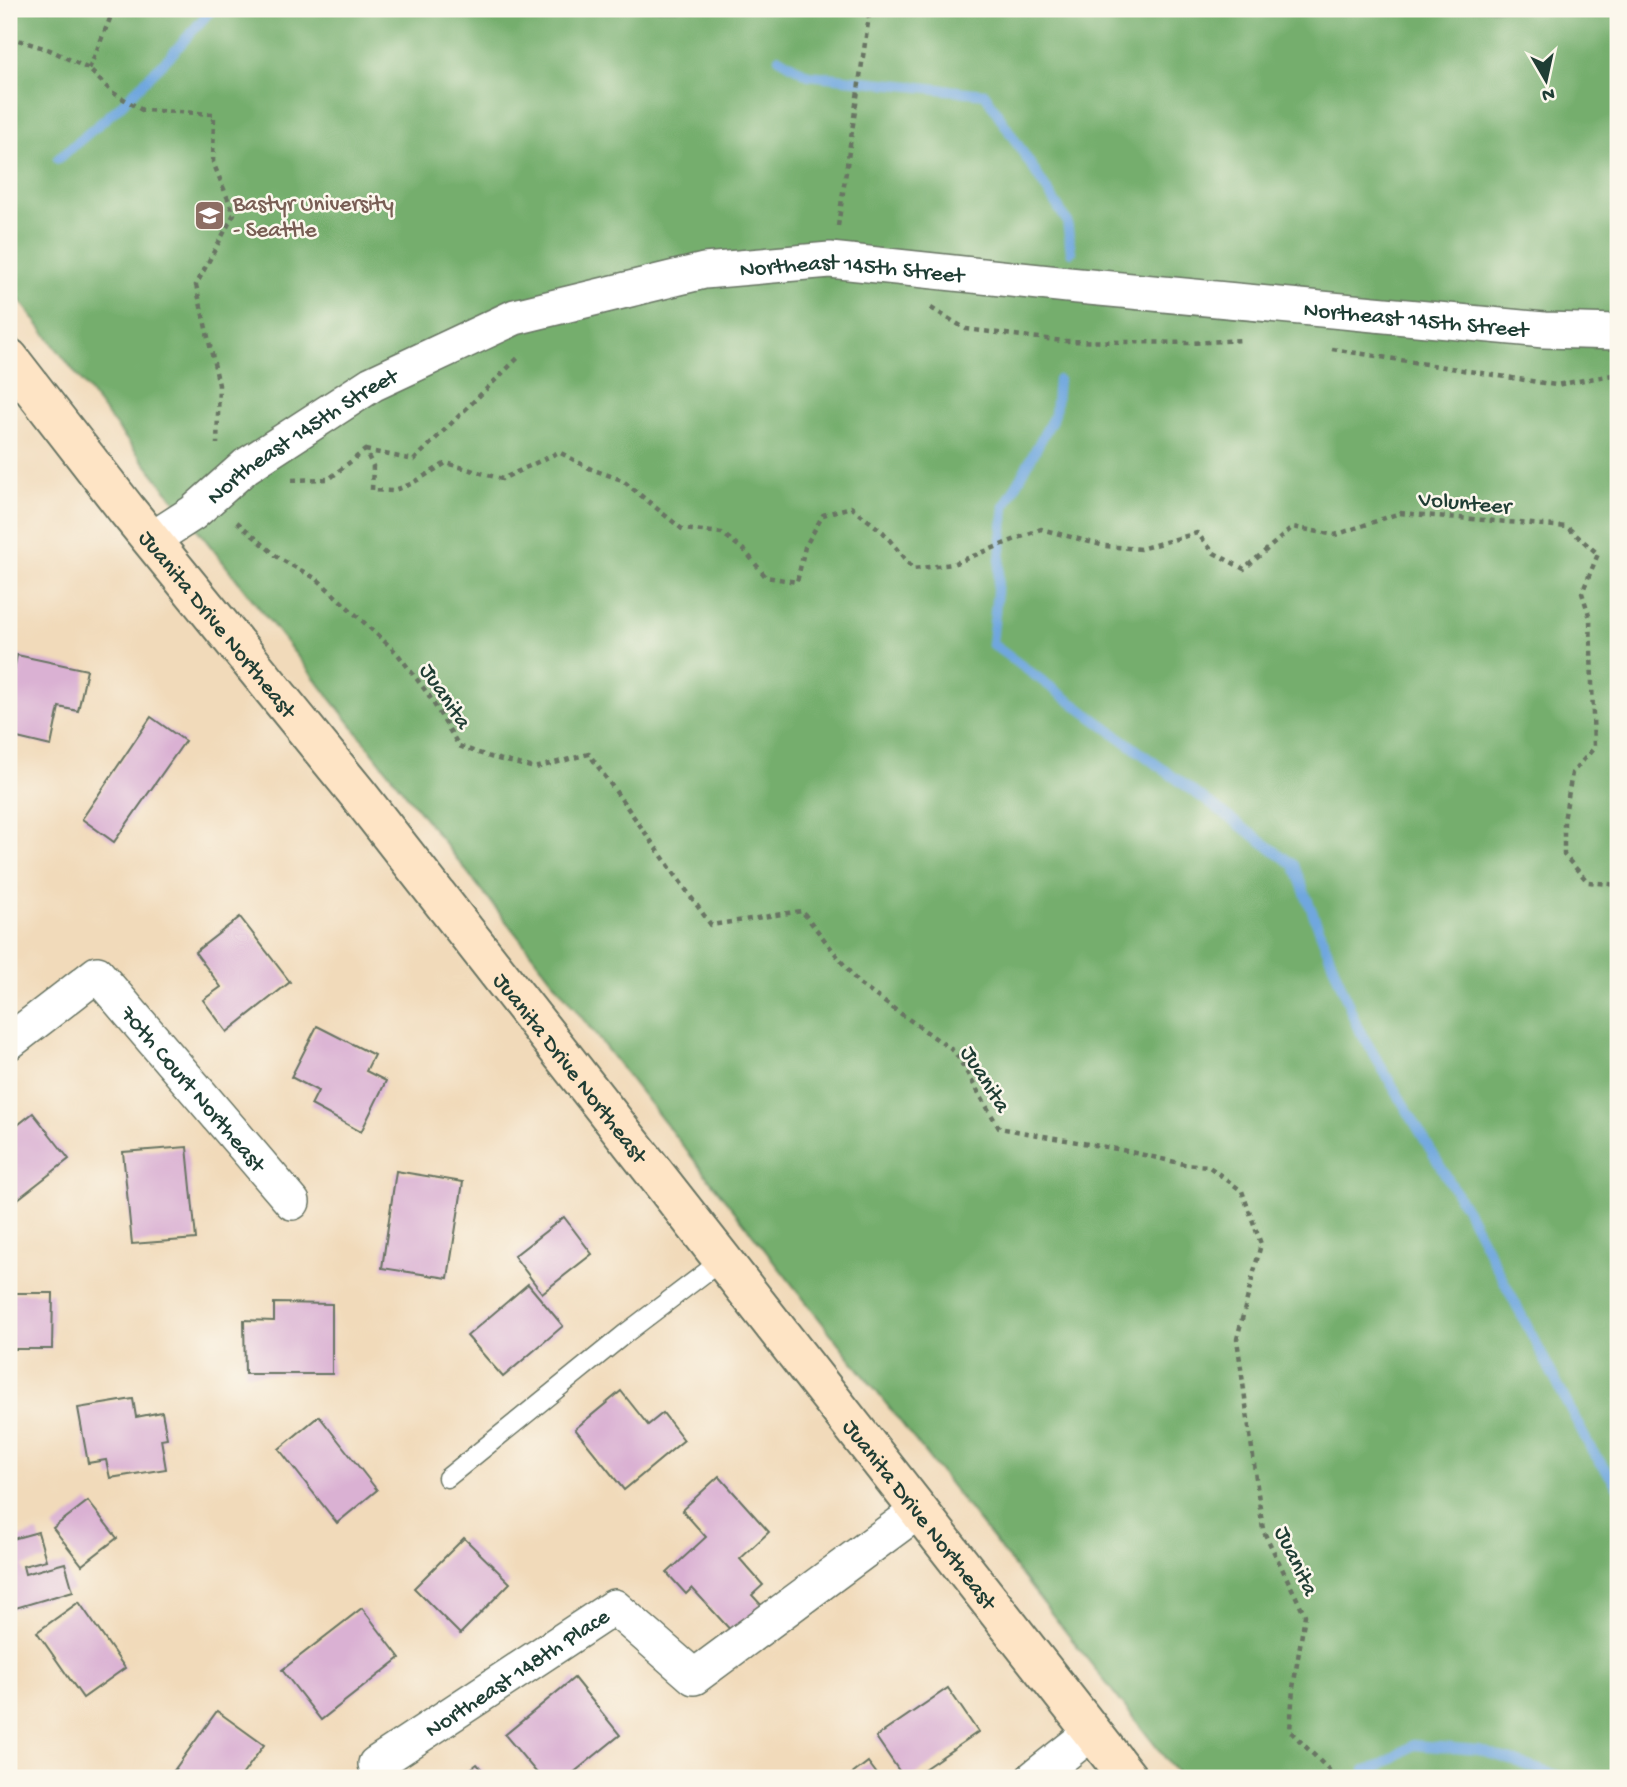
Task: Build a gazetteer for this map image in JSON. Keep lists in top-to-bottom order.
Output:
{
  "streets": {
    "main road": ["Juanita Drive Northeast"],
    "street": ["Northeast 145th Street", "70th Court Northeast", "Northeast 148th Place"],
    "path": ["Volunteer", "Juanita"]
  },
  "crossings": [
    ["Northeast 145th Street", "Juanita Drive Northeast"],
    ["Juanita Drive Northeast", "Northeast 148th Place"]
  ],
  "places": {
    "school or university": ["Bastyr University - Seattle"]
  },
  "north": "bottom"
}
